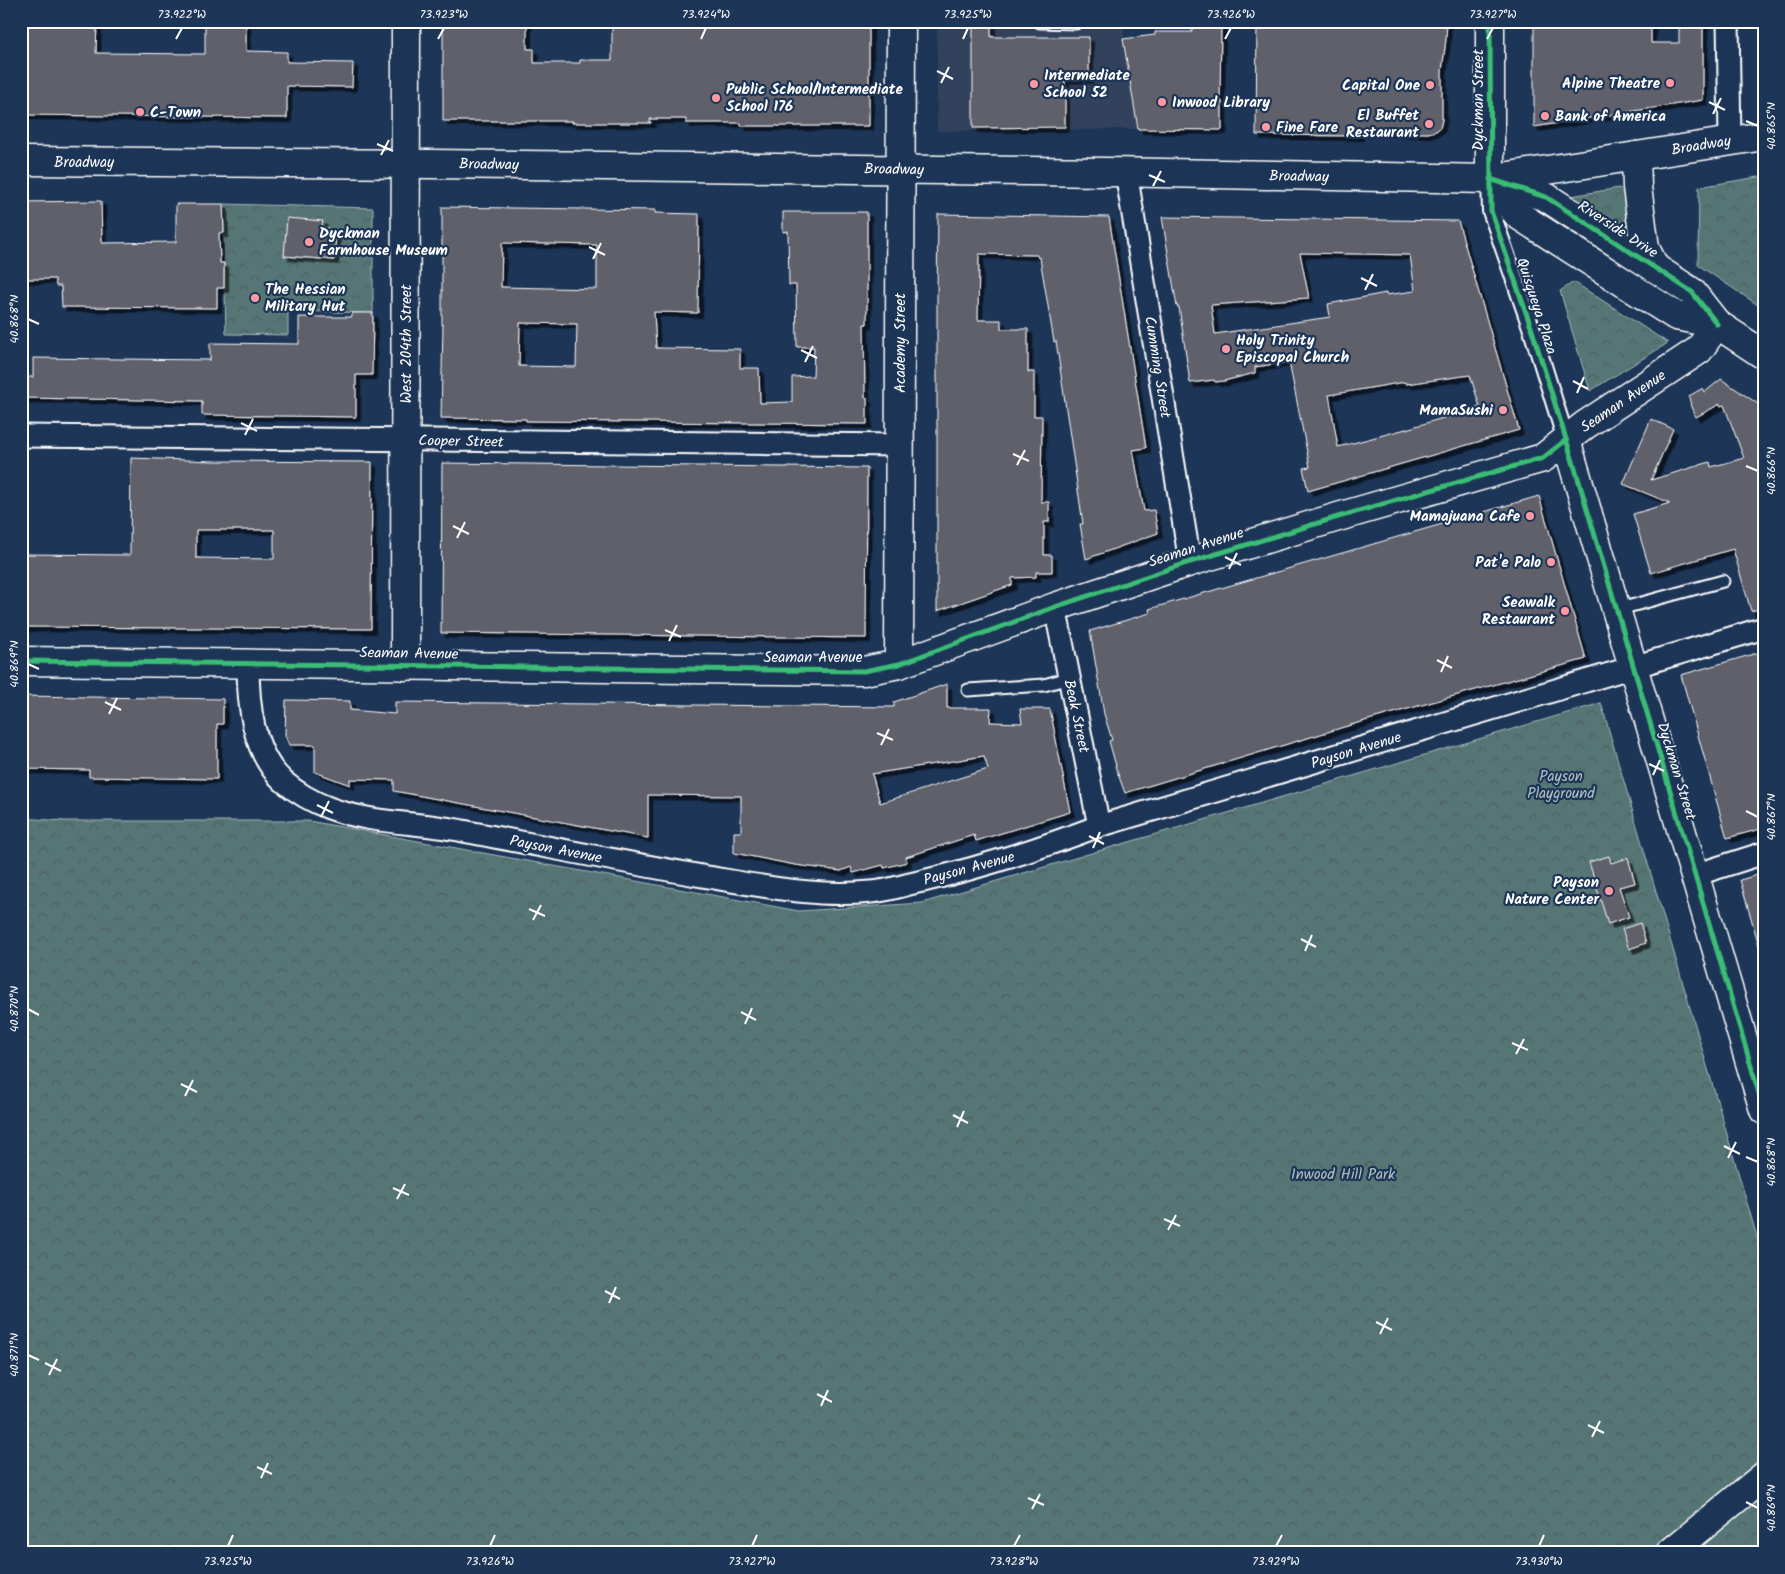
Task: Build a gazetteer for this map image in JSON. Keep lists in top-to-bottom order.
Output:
{
  "streets": {
    "main road": [
      "Dyckman Street",
      "Broadway",
      "Riverside Drive",
      "Academy Street",
      "West 204th Street",
      "Seaman Avenue"
    ],
    "street": [
      "Quisqueya Plaza",
      "Cumming Street",
      "Cooper Street",
      "Beak Street",
      "Payson Avenue"
    ]
  },
  "crossings": [
    ["Dyckman Street", "Broadway"],
    ["Dyckman Street", "Riverside Drive"],
    ["Dyckman Street", "Quisqueya Plaza"],
    ["Dyckman Street", "Seaman Avenue"],
    ["Dyckman Street", "Payson Avenue"],
    ["Broadway", "Riverside Drive"],
    ["Broadway", "Quisqueya Plaza"],
    ["Broadway", "Academy Street"],
    ["Broadway", "West 204th Street"],
    ["Broadway", "Cumming Street"],
    ["Riverside Drive", "Quisqueya Plaza"],
    ["Riverside Drive", "Seaman Avenue"],
    ["Quisqueya Plaza", "Seaman Avenue"],
    ["Academy Street", "Seaman Avenue"],
    ["Academy Street", "Cooper Street"],
    ["West 204th Street", "Seaman Avenue"],
    ["West 204th Street", "Cooper Street"],
    ["Cumming Street", "Seaman Avenue"],
    ["Seaman Avenue", "Beak Street"],
    ["Seaman Avenue", "Payson Avenue"],
    ["Beak Street", "Payson Avenue"]
  ],
  "parks": ["Payson Playground", "Inwood Hill Park"],
  "places": [
    "Alpine Theatre",
    "Intermediate School 52",
    "Capital One",
    "Public School/Intermediate School 176",
    "Inwood Library",
    "C-Town",
    "Bank of America",
    "El Buffet Restaurant",
    "Fine Fare",
    "Dyckman Farmhouse Museum",
    "The Hessian Military Hut",
    "Holy Trinity Episcopal Church",
    "MamaSushi",
    "Mamajuana Cafe",
    "Pat'e Palo",
    "Seawalk Restaurant",
    "Payson Nature Center"
  ],
  "coordinates": [
    "73.922°W",
    "73.923°W",
    "73.924°W",
    "73.925°W",
    "73.926°W",
    "73.927°W",
    "40.865°N",
    "40.868°N",
    "40.866°N",
    "40.869°N",
    "40.867°N",
    "40.870°N",
    "40.871°N",
    "73.928°W",
    "73.929°W",
    "73.930°W"
  ]
}
